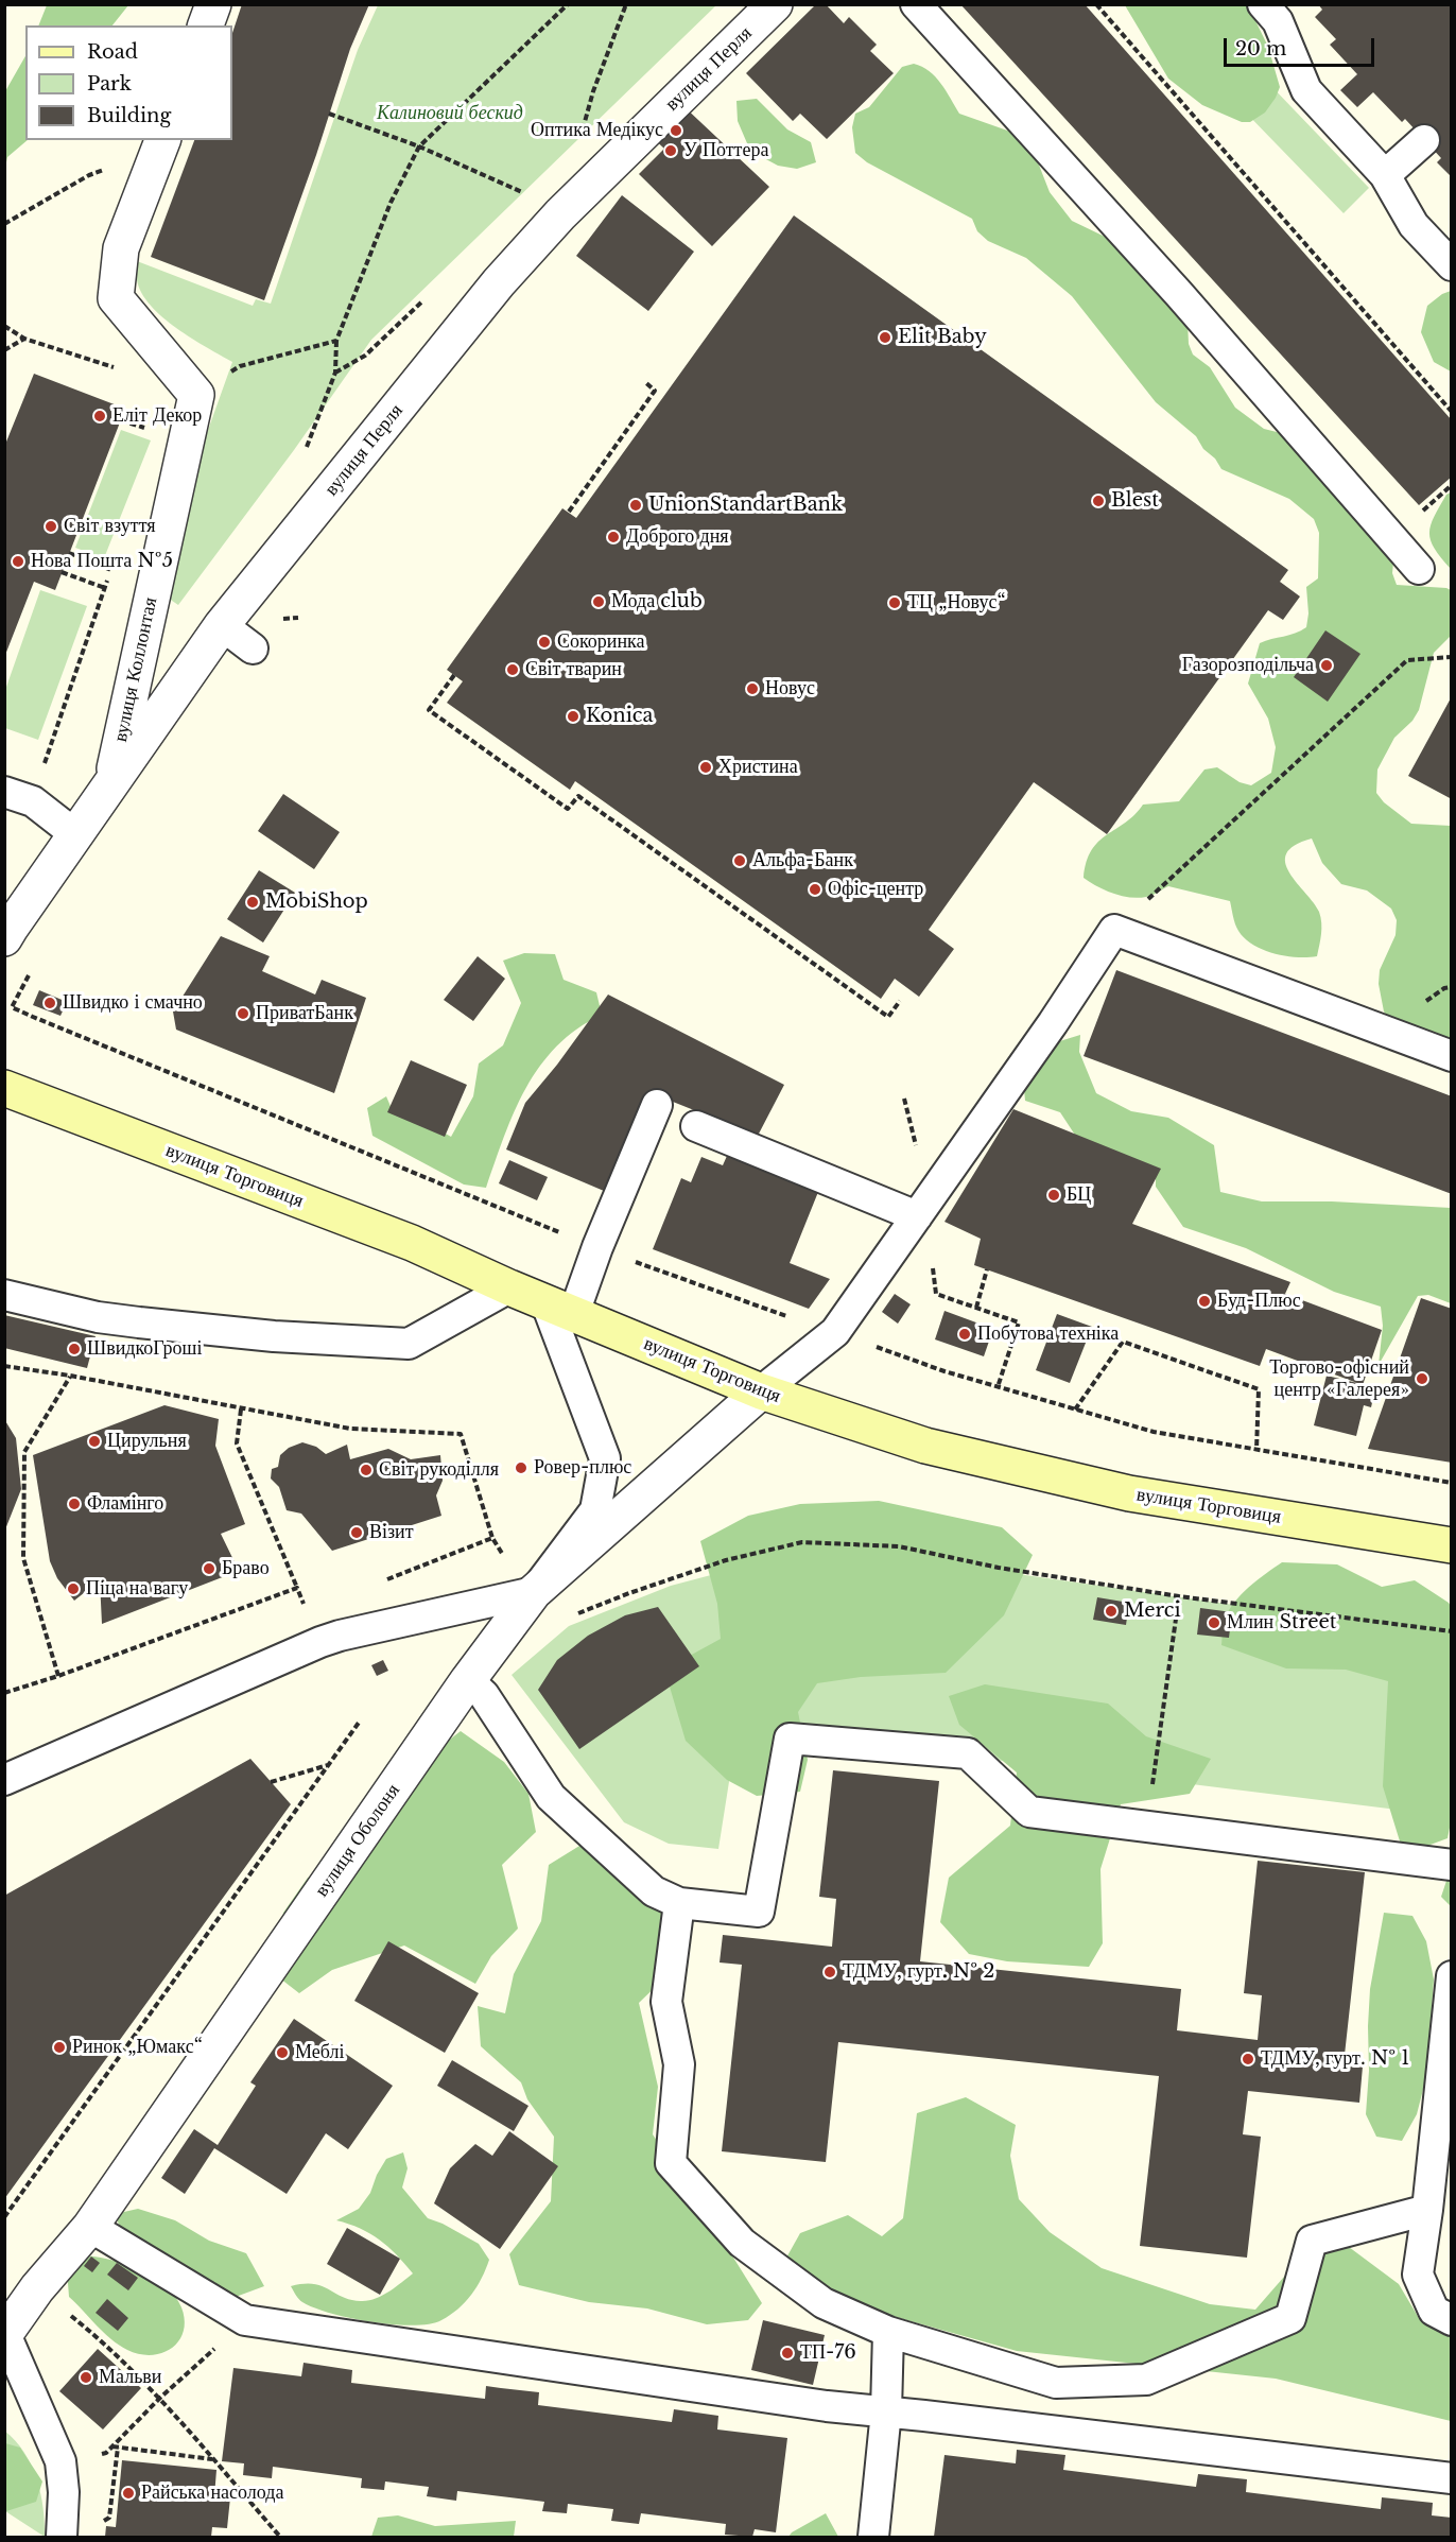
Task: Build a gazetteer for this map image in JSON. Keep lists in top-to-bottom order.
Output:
{
  "streets": {
    "main road": ["вулиця Торговиця"],
    "street": ["вулиця Перля", "вулиця Коллонтая", "вулиця Оболоня"]
  },
  "crossings": [
    ["вулиця Перля", "вулиця Коллонтая"],
    ["вулиця Торговиця", "вулиця Оболоня"]
  ],
  "parks": ["Калиновий бескид"],
  "places": [
    "Оптика Медікус",
    "У Поттера",
    "Elit Baby",
    "Еліт Декор",
    "Blest",
    "UnionStandartBank",
    "Світ взуття",
    "Доброго дня",
    "Нова Пошта №5",
    "Мода club",
    "ТЦ „Новус“",
    "Сокоринка",
    "Газорозподільча",
    "Світ тварин",
    "Новус",
    "Konica",
    "Христина",
    "Альфа-Банк",
    "Офіс-центр",
    "MobiShop",
    "Швидко і смачно",
    "ПриватБанк",
    "БЦ",
    "Буд-Плюс",
    "Побутова техніка",
    "ШвидкоГроші",
    "Торгово-офісний центр «Галерея»",
    "Цирульня",
    "Ровер-плюс",
    "Світ рукоділля",
    "Фламінго",
    "Візит",
    "Браво",
    "Піца на вагу",
    "Merci",
    "Млин Street",
    "ТДМУ, гурт. № 2",
    "Ринок „Юмакс“",
    "Меблі",
    "ТДМУ, гурт. № 1",
    "ТП-76",
    "Мальви",
    "Райська насолода"
  ],
  "legend": ["Road", "Park", "Building"],
  "scale_bar": "20 m"
}
